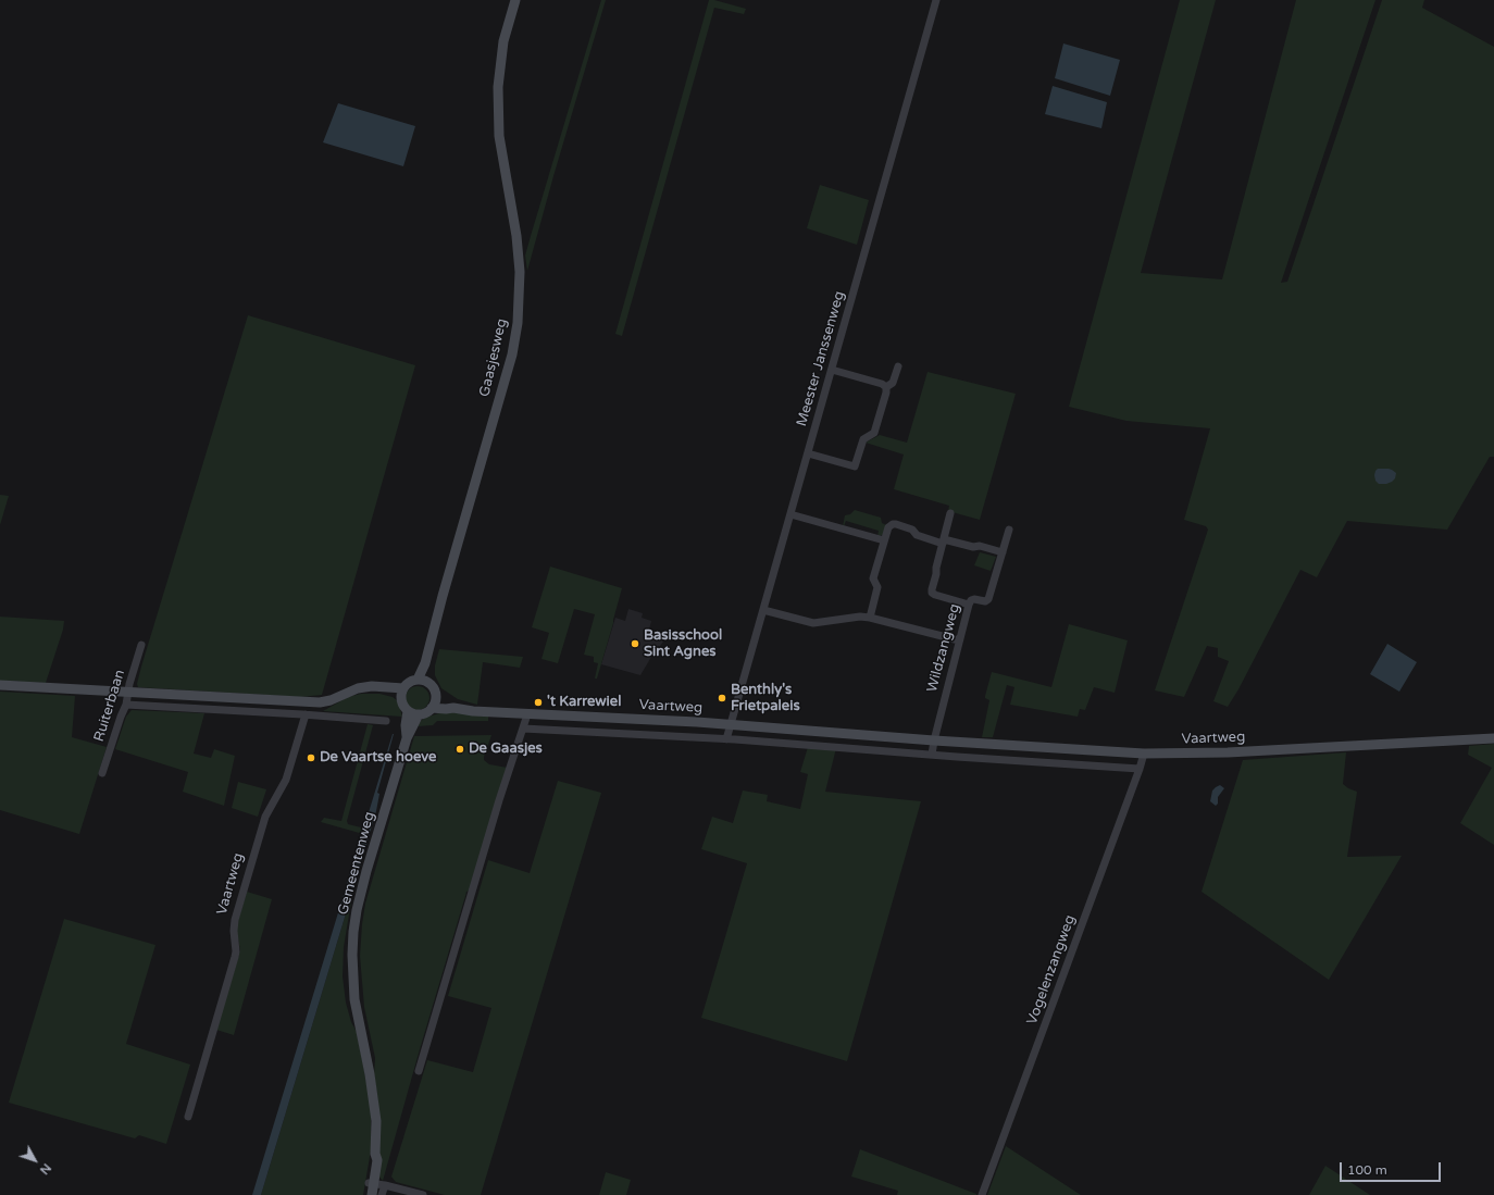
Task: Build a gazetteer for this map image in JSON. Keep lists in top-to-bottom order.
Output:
{
  "streets": {
    "street": [
      "Gaasjesweg",
      "Meester Janssenweg",
      "Wildzangweg",
      "Ruiterbaan",
      "Vaartweg",
      "Gemeentenweg",
      "Vogelenzangweg"
    ]
  },
  "crossings": [
    ["Gaasjesweg", "Vaartweg"],
    ["Gaasjesweg", "Gemeentenweg"],
    ["Meester Janssenweg", "Vaartweg"],
    ["Wildzangweg", "Vaartweg"],
    ["Vaartweg", "Gemeentenweg"],
    ["Vaartweg", "Vogelenzangweg"]
  ],
  "places": [
    "Basisschool Sint Agnes",
    "Benthly's Frietpaleis",
    "'t Karrewiel",
    "De Gaasjes",
    "De Vaartse hoeve"
  ],
  "scale_bar": "100 m",
  "north": "bottom right"
}
